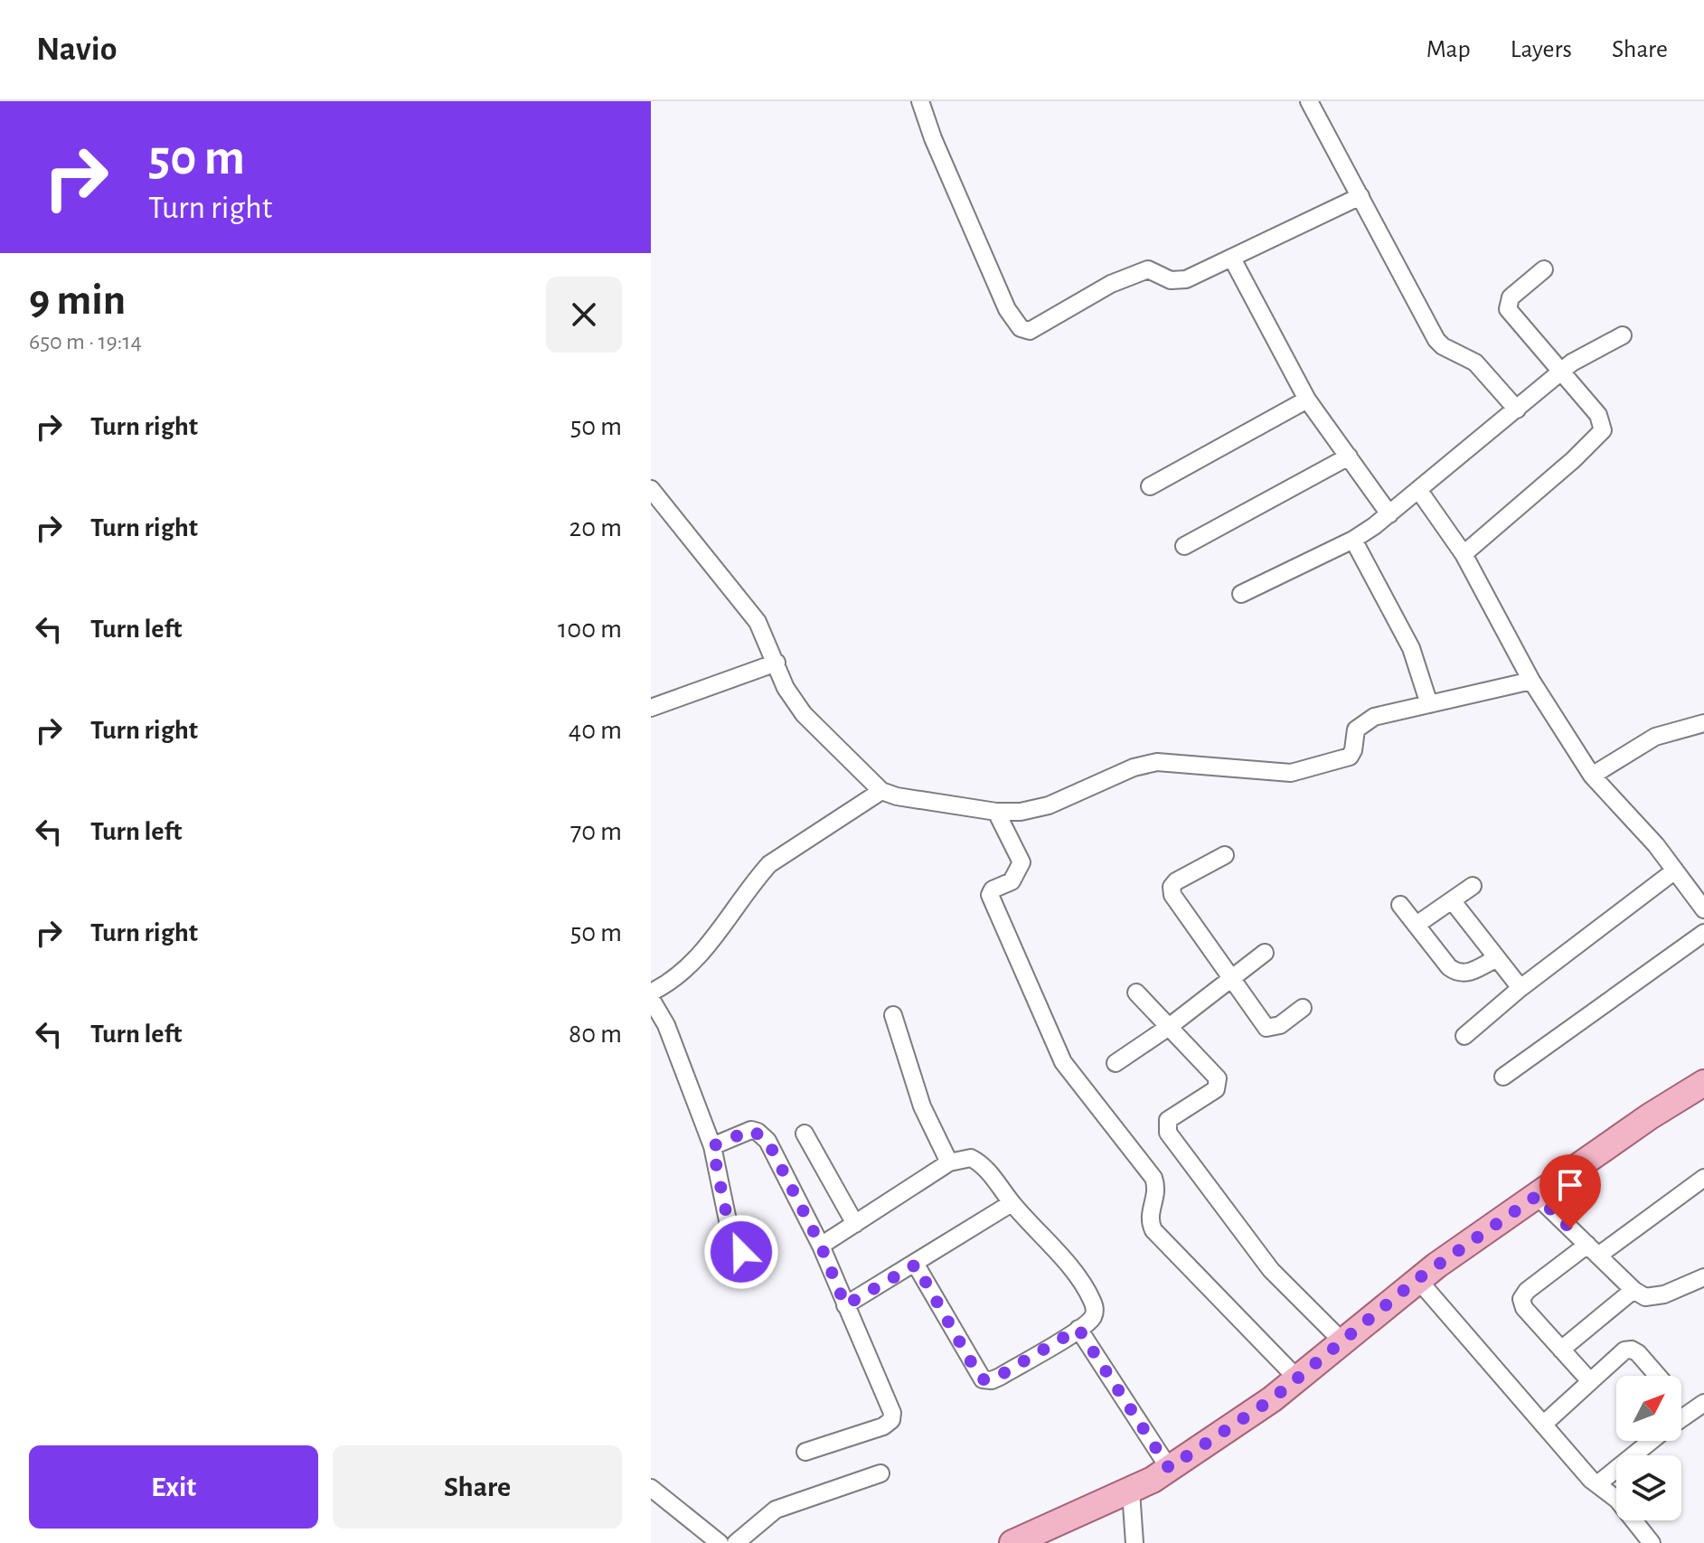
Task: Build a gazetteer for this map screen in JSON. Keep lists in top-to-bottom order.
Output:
{
  "north": "top right",
  "page": {
    "header": "Navio",
    "nav": ["Map", "Layers", "Share"],
    "turn": ["50 m", "Turn right"],
    "heading": ["9 min", "650 m · 19:14"],
    "list": [
      {
        "name": "Turn right",
        "value": "50 m"
      },
      {
        "name": "Turn right",
        "value": "20 m"
      },
      {
        "name": "Turn left",
        "value": "100 m"
      },
      {
        "name": "Turn right",
        "value": "40 m"
      },
      {
        "name": "Turn left",
        "value": "70 m"
      },
      {
        "name": "Turn right",
        "value": "50 m"
      },
      {
        "name": "Turn left",
        "value": "80 m"
      }
    ],
    "buttons": ["Exit", "Share"]
  }
}
